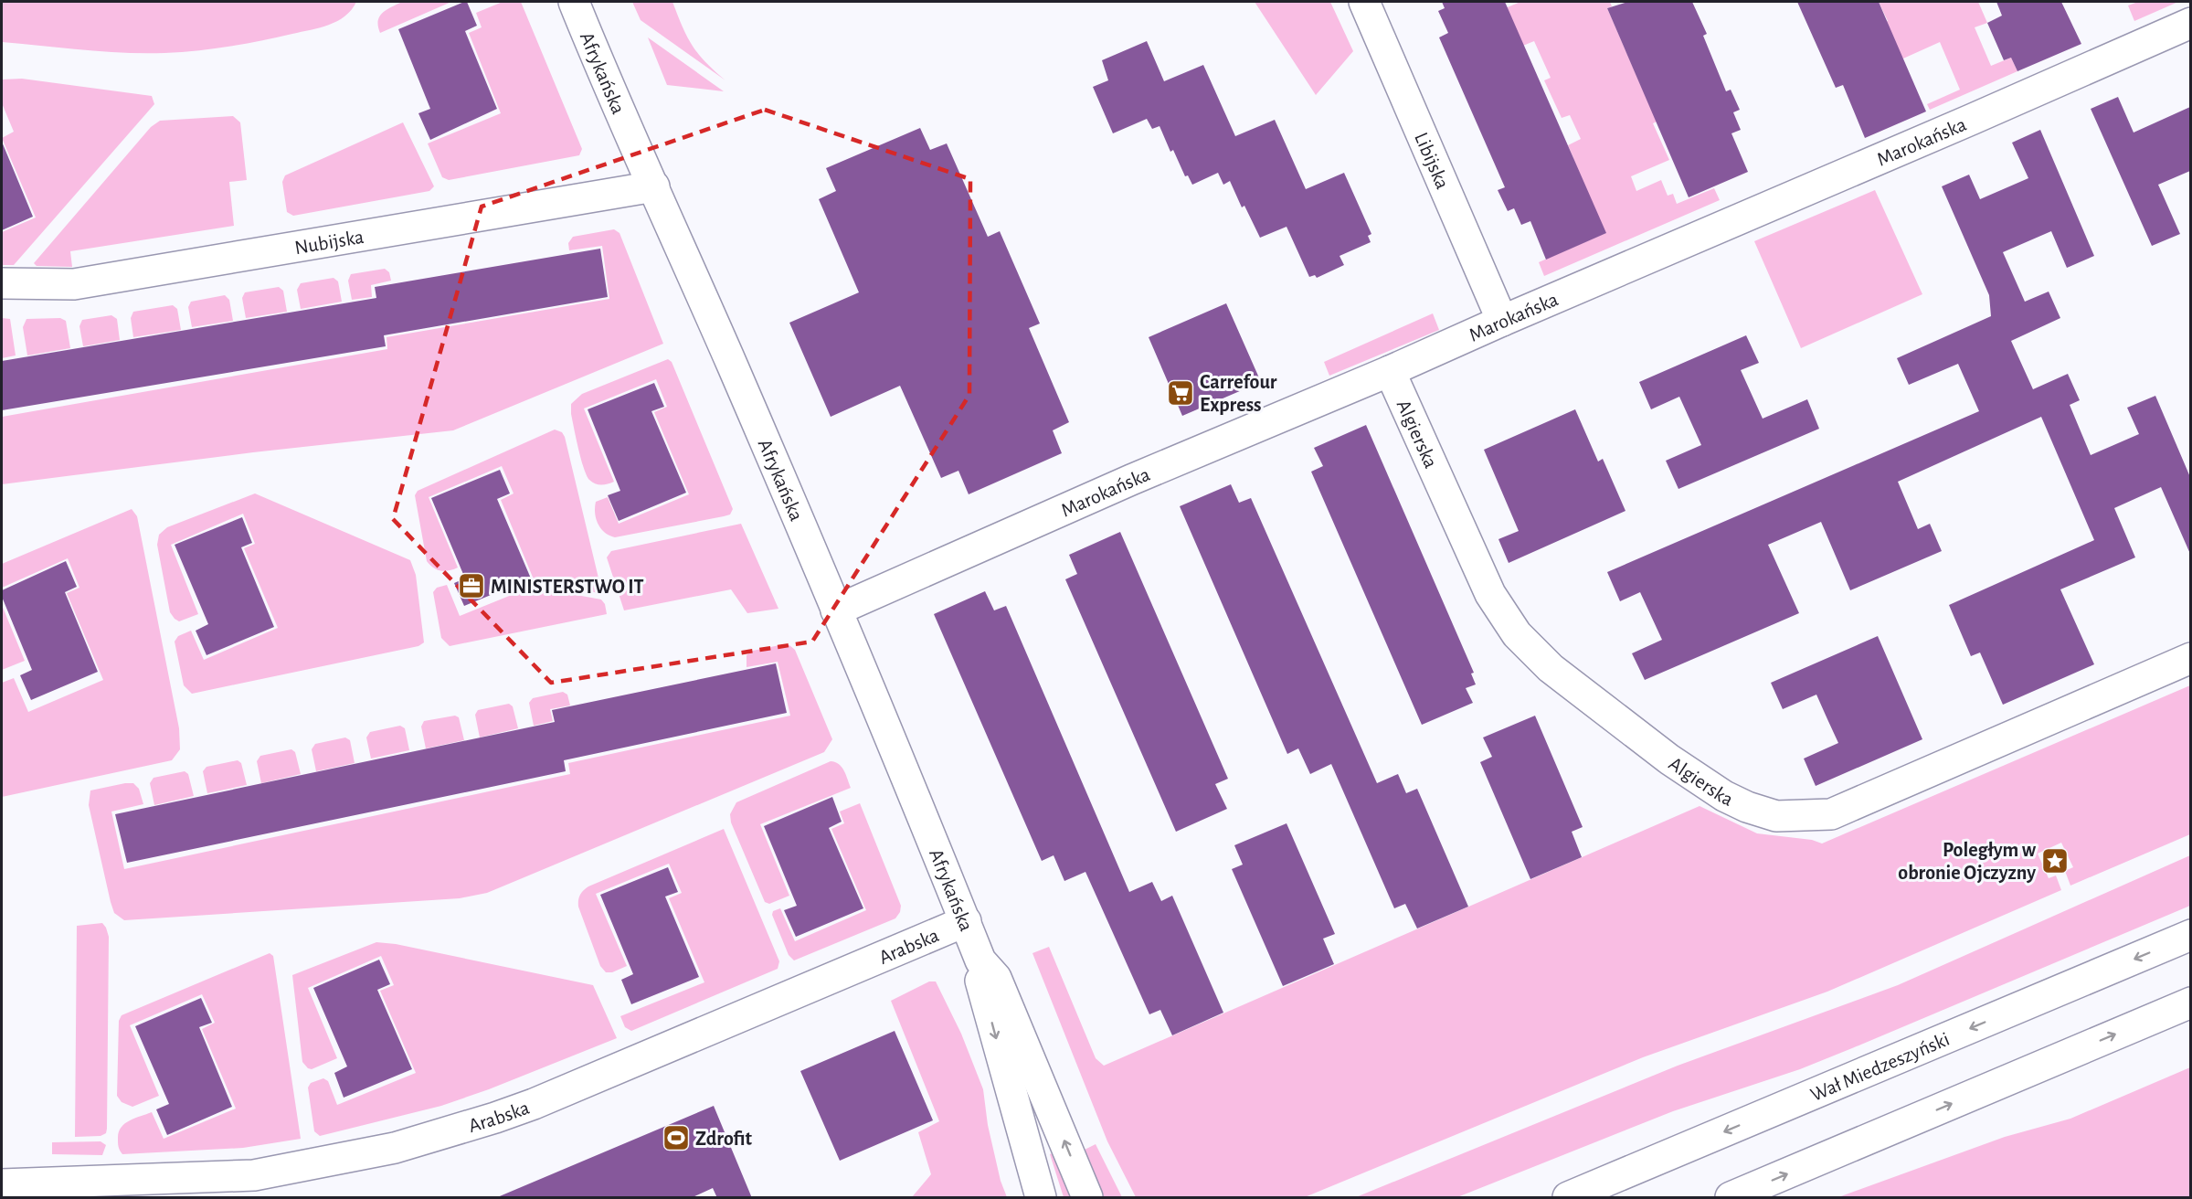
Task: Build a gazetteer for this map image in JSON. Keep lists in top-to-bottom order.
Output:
{
  "streets": {
    "street": [
      "Afrykańska",
      "Marokańska",
      "Libijska",
      "Nubijska",
      "Algierska",
      "Arabska",
      "Wał Miedzeszyński"
    ]
  },
  "crossings": [
    ["Afrykańska", "Marokańska"],
    ["Afrykańska", "Nubijska"],
    ["Afrykańska", "Arabska"],
    ["Marokańska", "Libijska"],
    ["Marokańska", "Algierska"]
  ],
  "places": {
    "supermarket": ["Carrefour Express"],
    "office": ["MINISTERSTWO IT"],
    "place": ["Poległym w obronie Ojczyzny"],
    "sports": ["Zdrofit"]
  }
}
